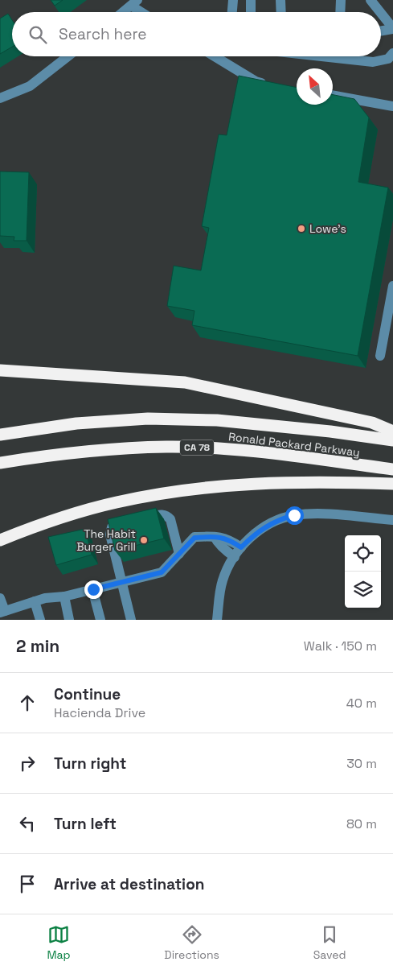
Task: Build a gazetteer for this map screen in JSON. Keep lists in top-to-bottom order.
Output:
{
  "streets": {
    "highway": ["Ronald Packard Parkway", "CA 78"]
  },
  "places": ["Lowe's", "The Habit Burger Grill"],
  "north": "top left",
  "page": {
    "search": "Search here",
    "heading": ["2 min", "Walk · 150 m"],
    "list": [
      ["Continue", "Hacienda Drive", "40 m"],
      ["Turn right", "30 m"],
      ["Turn left", "80 m"],
      "Arrive at destination"
    ],
    "nav": ["Map", "Directions", "Saved"]
  }
}
